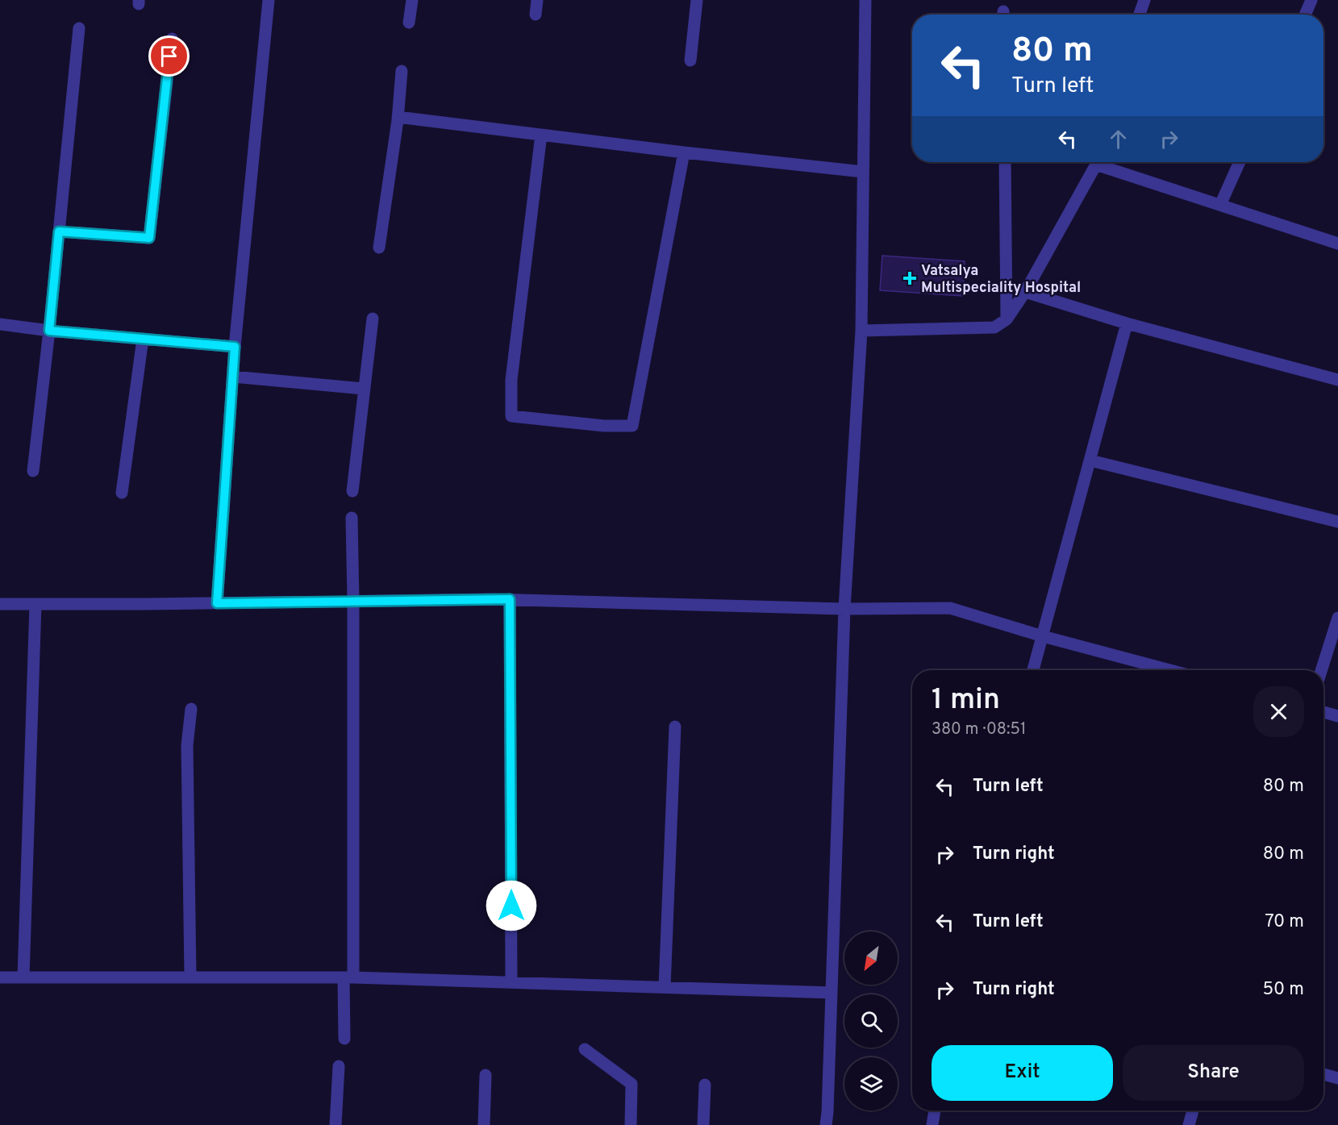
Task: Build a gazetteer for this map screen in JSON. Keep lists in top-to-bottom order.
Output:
{
  "places": {
    "health": ["Vatsalya Multispeciality Hospital"]
  },
  "north": "bottom left",
  "page": {
    "turn": ["80 m", "Turn left"],
    "heading": ["1 min", "380 m · 08:51"],
    "list": [
      {
        "name": "Turn left",
        "value": "80 m"
      },
      {
        "name": "Turn right",
        "value": "80 m"
      },
      {
        "name": "Turn left",
        "value": "70 m"
      },
      {
        "name": "Turn right",
        "value": "50 m"
      }
    ],
    "buttons": ["Exit", "Share"]
  }
}
